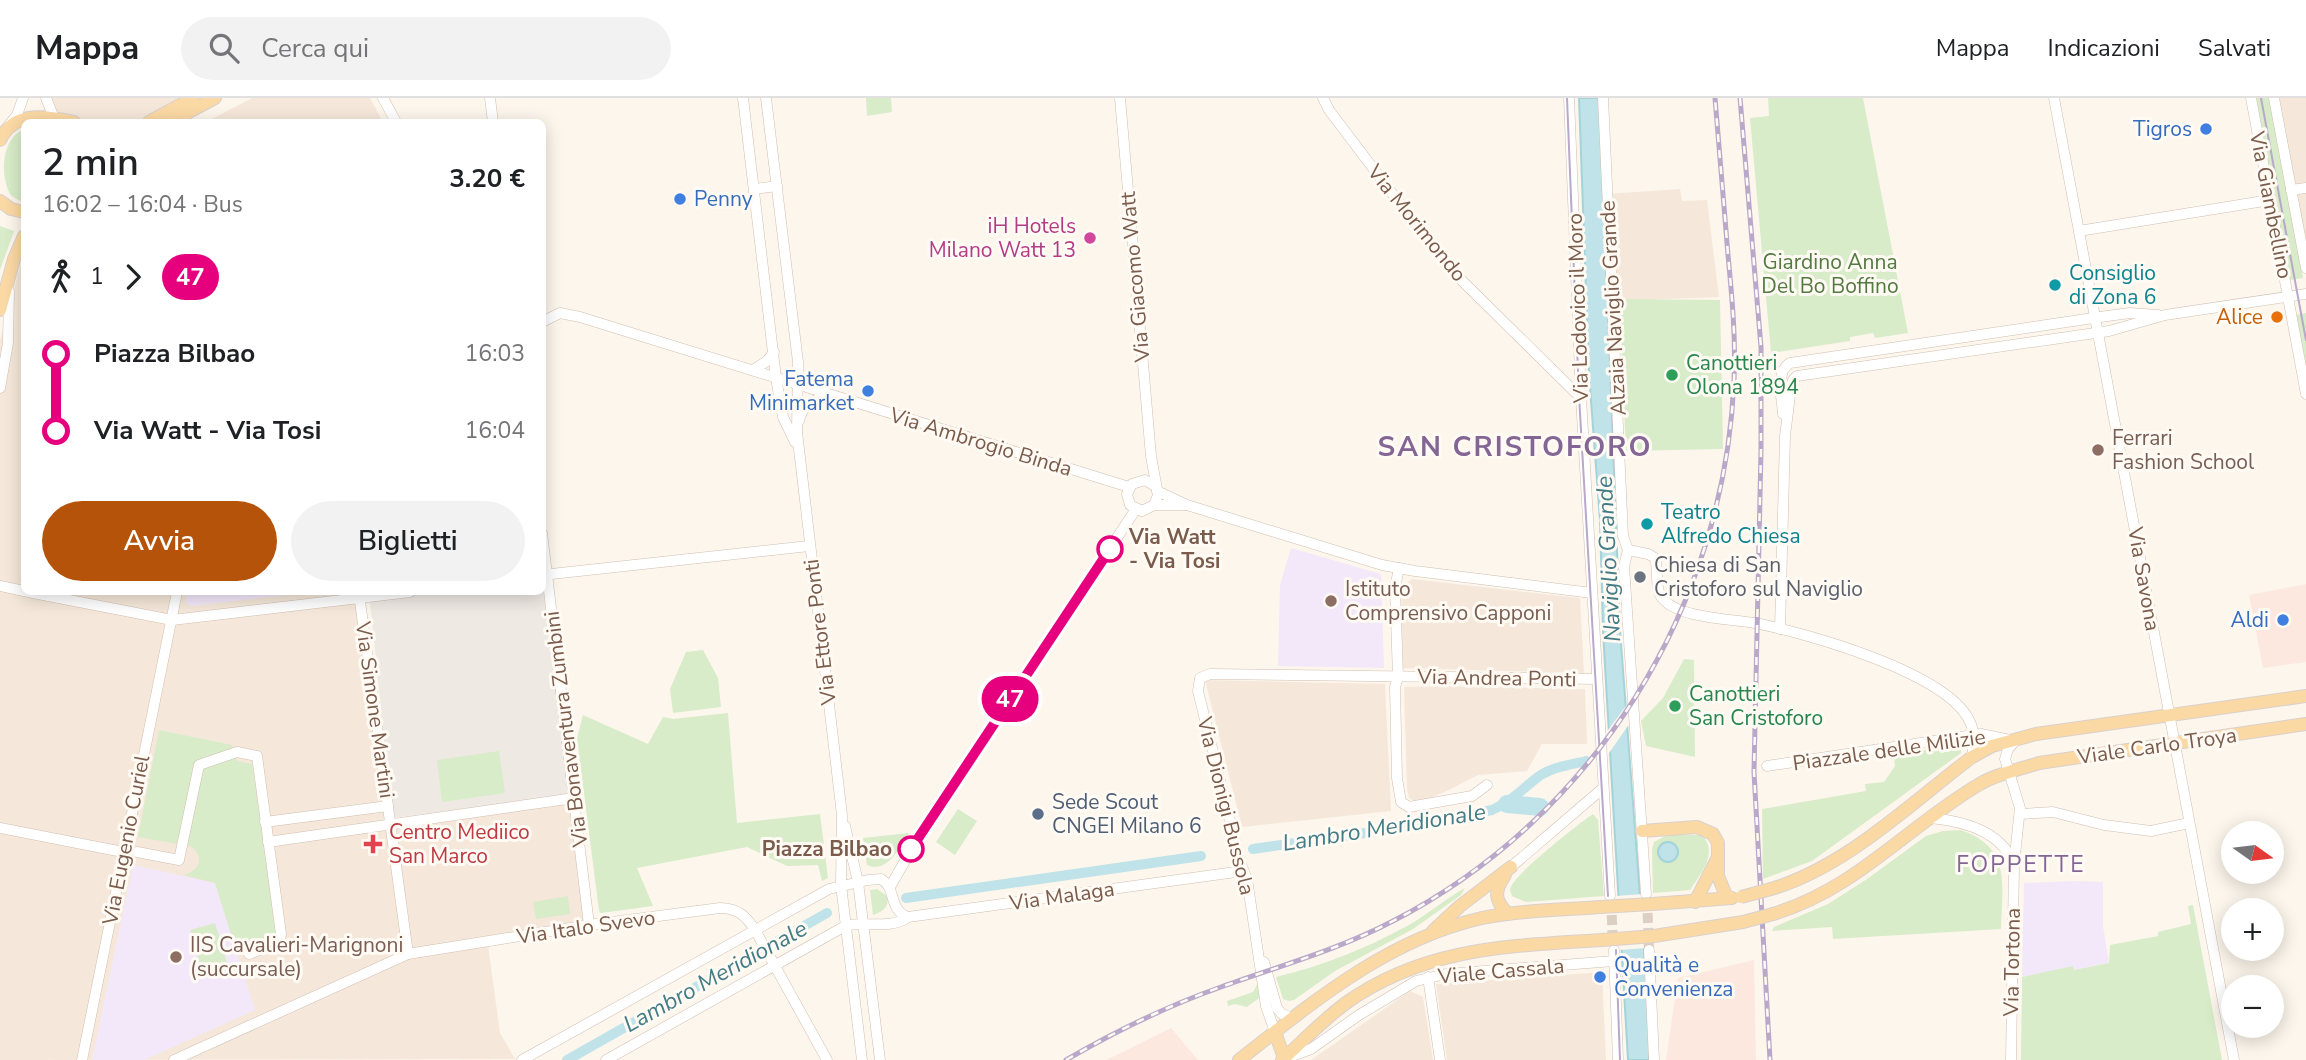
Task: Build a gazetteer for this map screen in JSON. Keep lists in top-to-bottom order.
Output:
{
  "streets": {
    "main road": ["Viale Carlo Troya", "Piazzale delle Milizie", "Viale Cassala"],
    "street": [
      "Via Giambellino",
      "Via Morimondo",
      "Via Giacomo Watt",
      "Via Lodovico il Moro",
      "Alzaia Naviglio Grande",
      "Via Ambrogio Binda",
      "Via Savona",
      "Via Ettore Ponti",
      "Via Andrea Ponti",
      "Via Simone Martini",
      "Via Bonaventura Zumbini",
      "Via Dionigi Bussola",
      "Via Eugenio Curiel",
      "Via Malaga",
      "Via Italo Svevo",
      "Via Tortona"
    ]
  },
  "crossings": [
    ["Via Morimondo", "Via Lodovico il Moro"],
    ["Via Giacomo Watt", "Via Ambrogio Binda"],
    ["Via Lodovico il Moro", "Via Andrea Ponti"],
    ["Via Ambrogio Binda", "Via Ettore Ponti"],
    ["Via Savona", "Viale Carlo Troya"],
    ["Via Andrea Ponti", "Via Dionigi Bussola"],
    ["Via Simone Martini", "Via Italo Svevo"],
    ["Via Bonaventura Zumbini", "Via Italo Svevo"],
    ["Viale Carlo Troya", "Piazzale delle Milizie"],
    ["Viale Carlo Troya", "Via Tortona"],
    ["Piazzale delle Milizie", "Via Tortona"],
    ["Piazzale delle Milizie", "Viale Cassala"],
    ["Via Dionigi Bussola", "Via Malaga"],
    ["Via Dionigi Bussola", "Viale Cassala"]
  ],
  "districts": ["SAN CRISTOFORO", "FOPPETTE"],
  "water": ["Naviglio Grande", "Lambro Meridionale"],
  "parks": ["Giardino Anna Del Bo Boffino"],
  "places": {
    "other": [
      "Tigros",
      "Penny",
      "iH Hotels Milano Watt 13",
      "Consiglio di Zona 6",
      "Alice",
      "Canottieri Olona 1894",
      "Fatema Minimarket",
      "Ferrari Fashion School",
      "Teatro Alfredo Chiesa",
      "Via Watt - Via Tosi",
      "Chiesa di San Cristoforo sul Naviglio",
      "Istituto Comprensivo Capponi",
      "Aldi",
      "Canottieri San Cristoforo",
      "Sede Scout CNGEI Milano 6",
      "Piazza Bilbao",
      "IIS Cavalieri-Marignoni (succursale)",
      "Qualità e Convenienza"
    ],
    "health": ["Centro Mediico San Marco"]
  },
  "lines": ["bus line 47"],
  "north": "right",
  "page": {
    "header": "Mappa",
    "search": "Cerca qui",
    "nav": ["Mappa", "Indicazioni", "Salvati"],
    "on_map": "47",
    "heading": ["2 min", "16:02 – 16:04 · Bus", "3.20 €"],
    "legs": ["1", "47"],
    "list": [
      {
        "name": "Piazza Bilbao",
        "value": "16:03"
      },
      {
        "name": "Via Watt - Via Tosi",
        "value": "16:04"
      }
    ],
    "buttons": ["Avvia", "Biglietti"],
    "map_buttons": ["+", "−"]
  }
}
